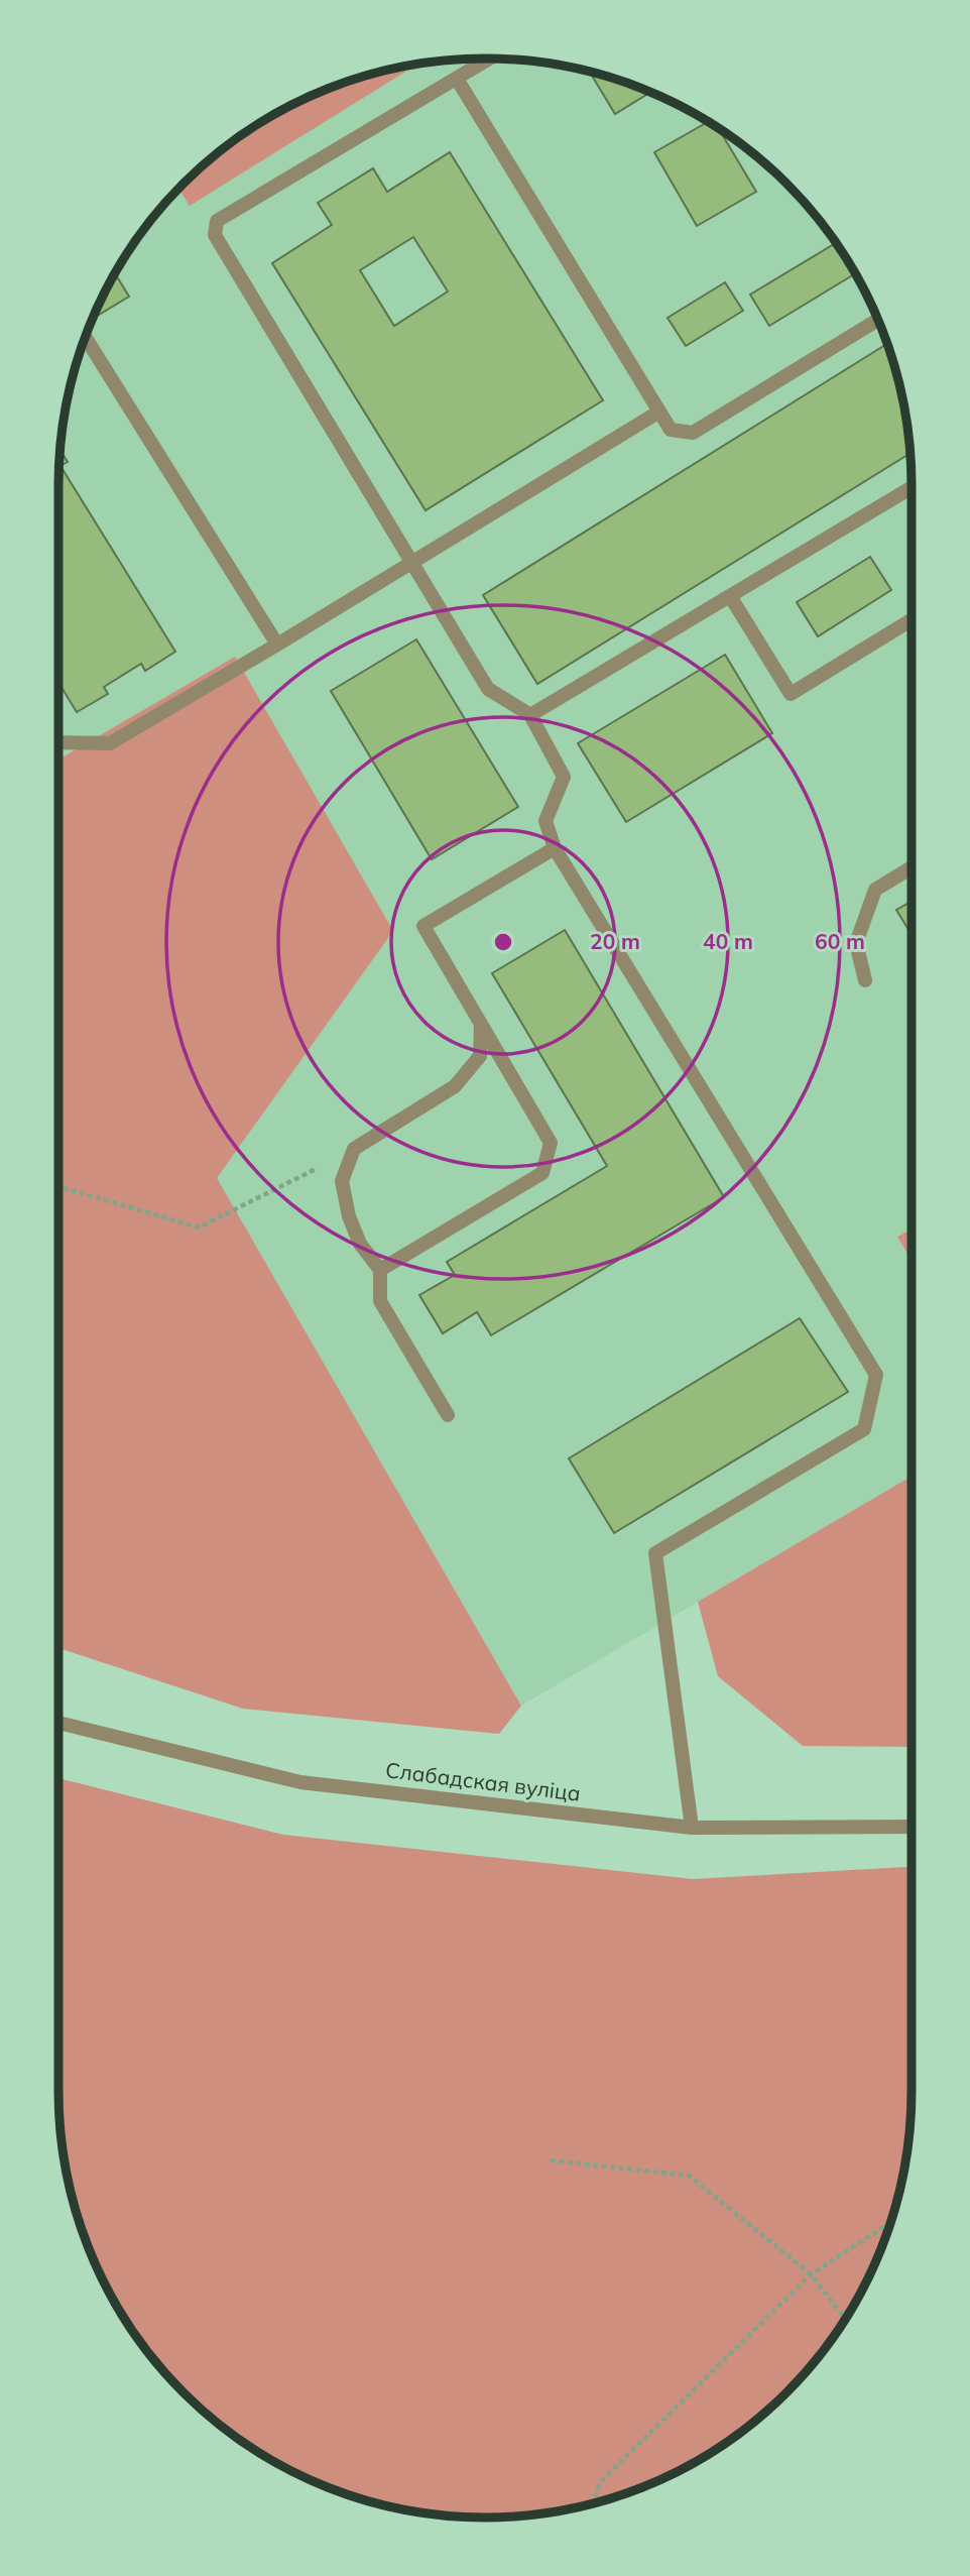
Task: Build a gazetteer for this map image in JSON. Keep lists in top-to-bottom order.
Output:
{
  "streets": {
    "street": ["Слабадская вуліца"]
  },
  "rings": ["20 m", "40 m", "60 m"]
}
